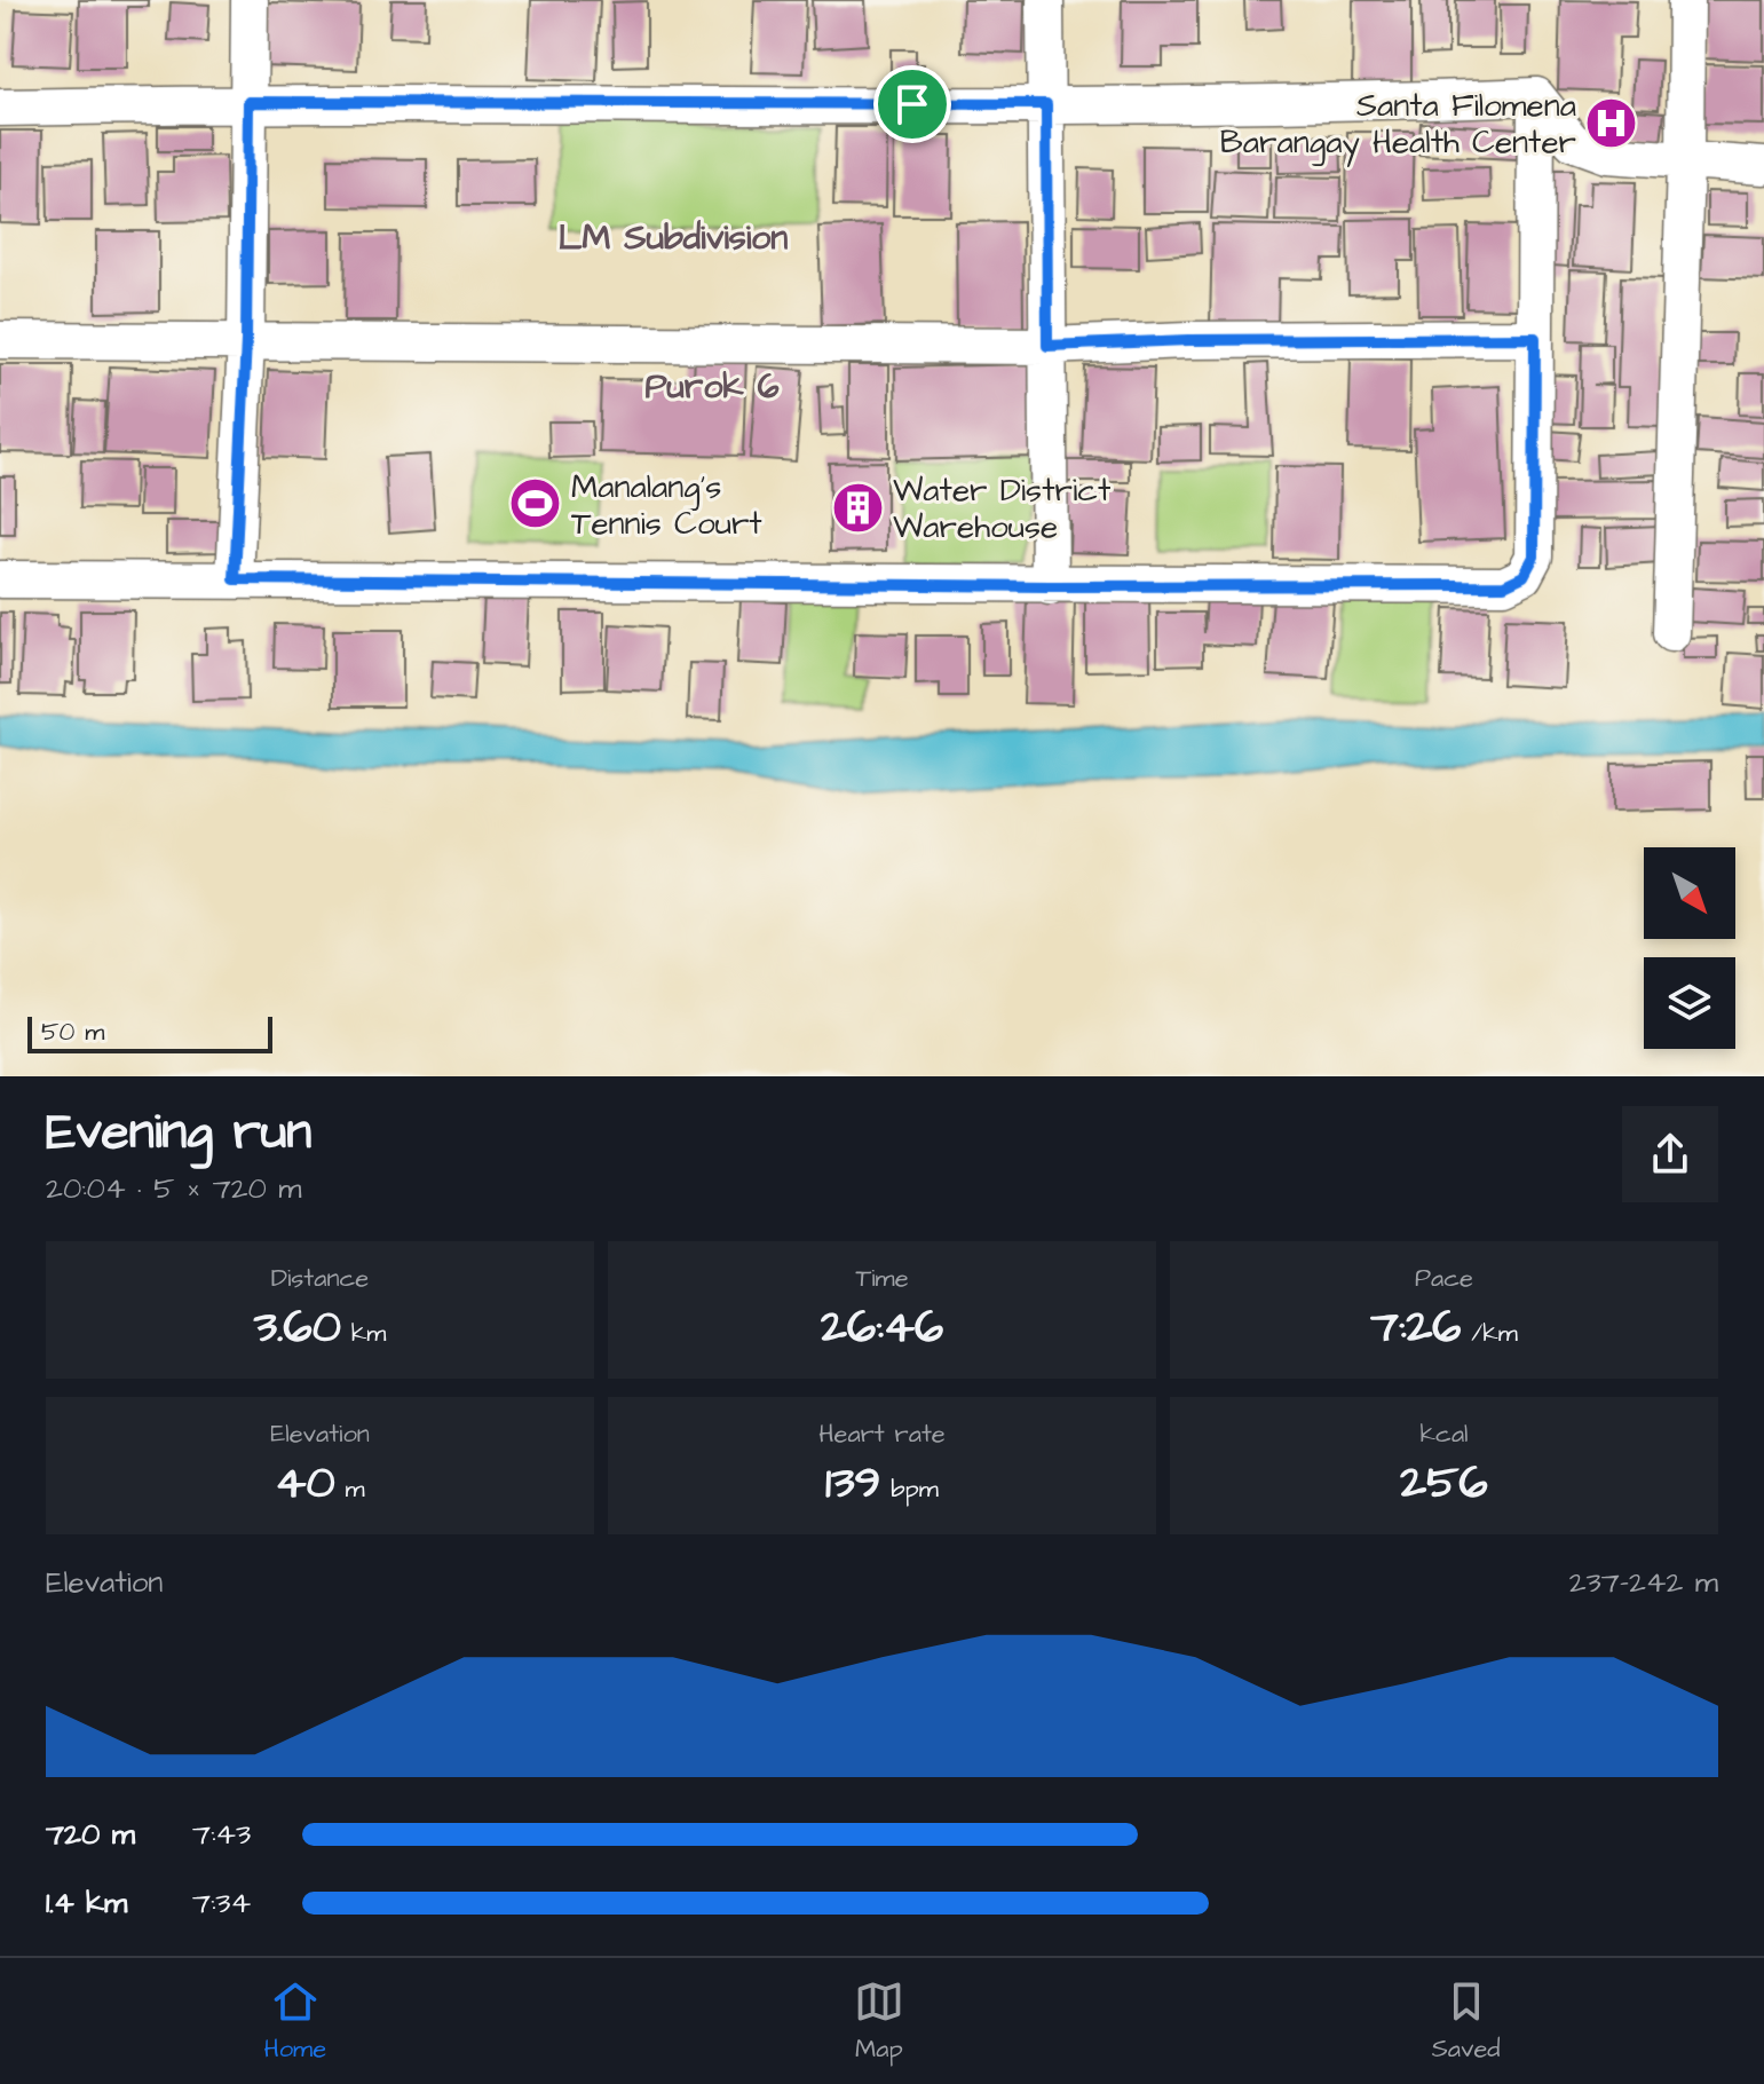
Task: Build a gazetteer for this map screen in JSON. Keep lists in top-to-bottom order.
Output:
{
  "districts": ["LM Subdivision", "Purok 6"],
  "places": {
    "hospital": ["Santa Filomena Barangay Health Center"],
    "sports": ["Manalang's Tennis Court"],
    "building": ["Water District Warehouse"]
  },
  "scale_bar": "50 m",
  "north": "bottom right",
  "page": {
    "scale": "50 m",
    "heading": ["Evening run", "20:04 · 5 × 720 m"],
    "stats": [
      ["Distance", "3.60 km"],
      ["Time", "26:46"],
      ["Pace", "7:26 /km"],
      ["Elevation", "40 m"],
      ["Heart rate", "139 bpm"],
      ["kcal", "256"]
    ],
    "chart": ["Elevation", "237–242 m"],
    "list": [
      {
        "name": "720 m",
        "note": "7:43"
      },
      {
        "name": "1.4 km",
        "note": "7:34"
      }
    ],
    "tabs": ["Home", "Map", "Saved"]
  }
}
